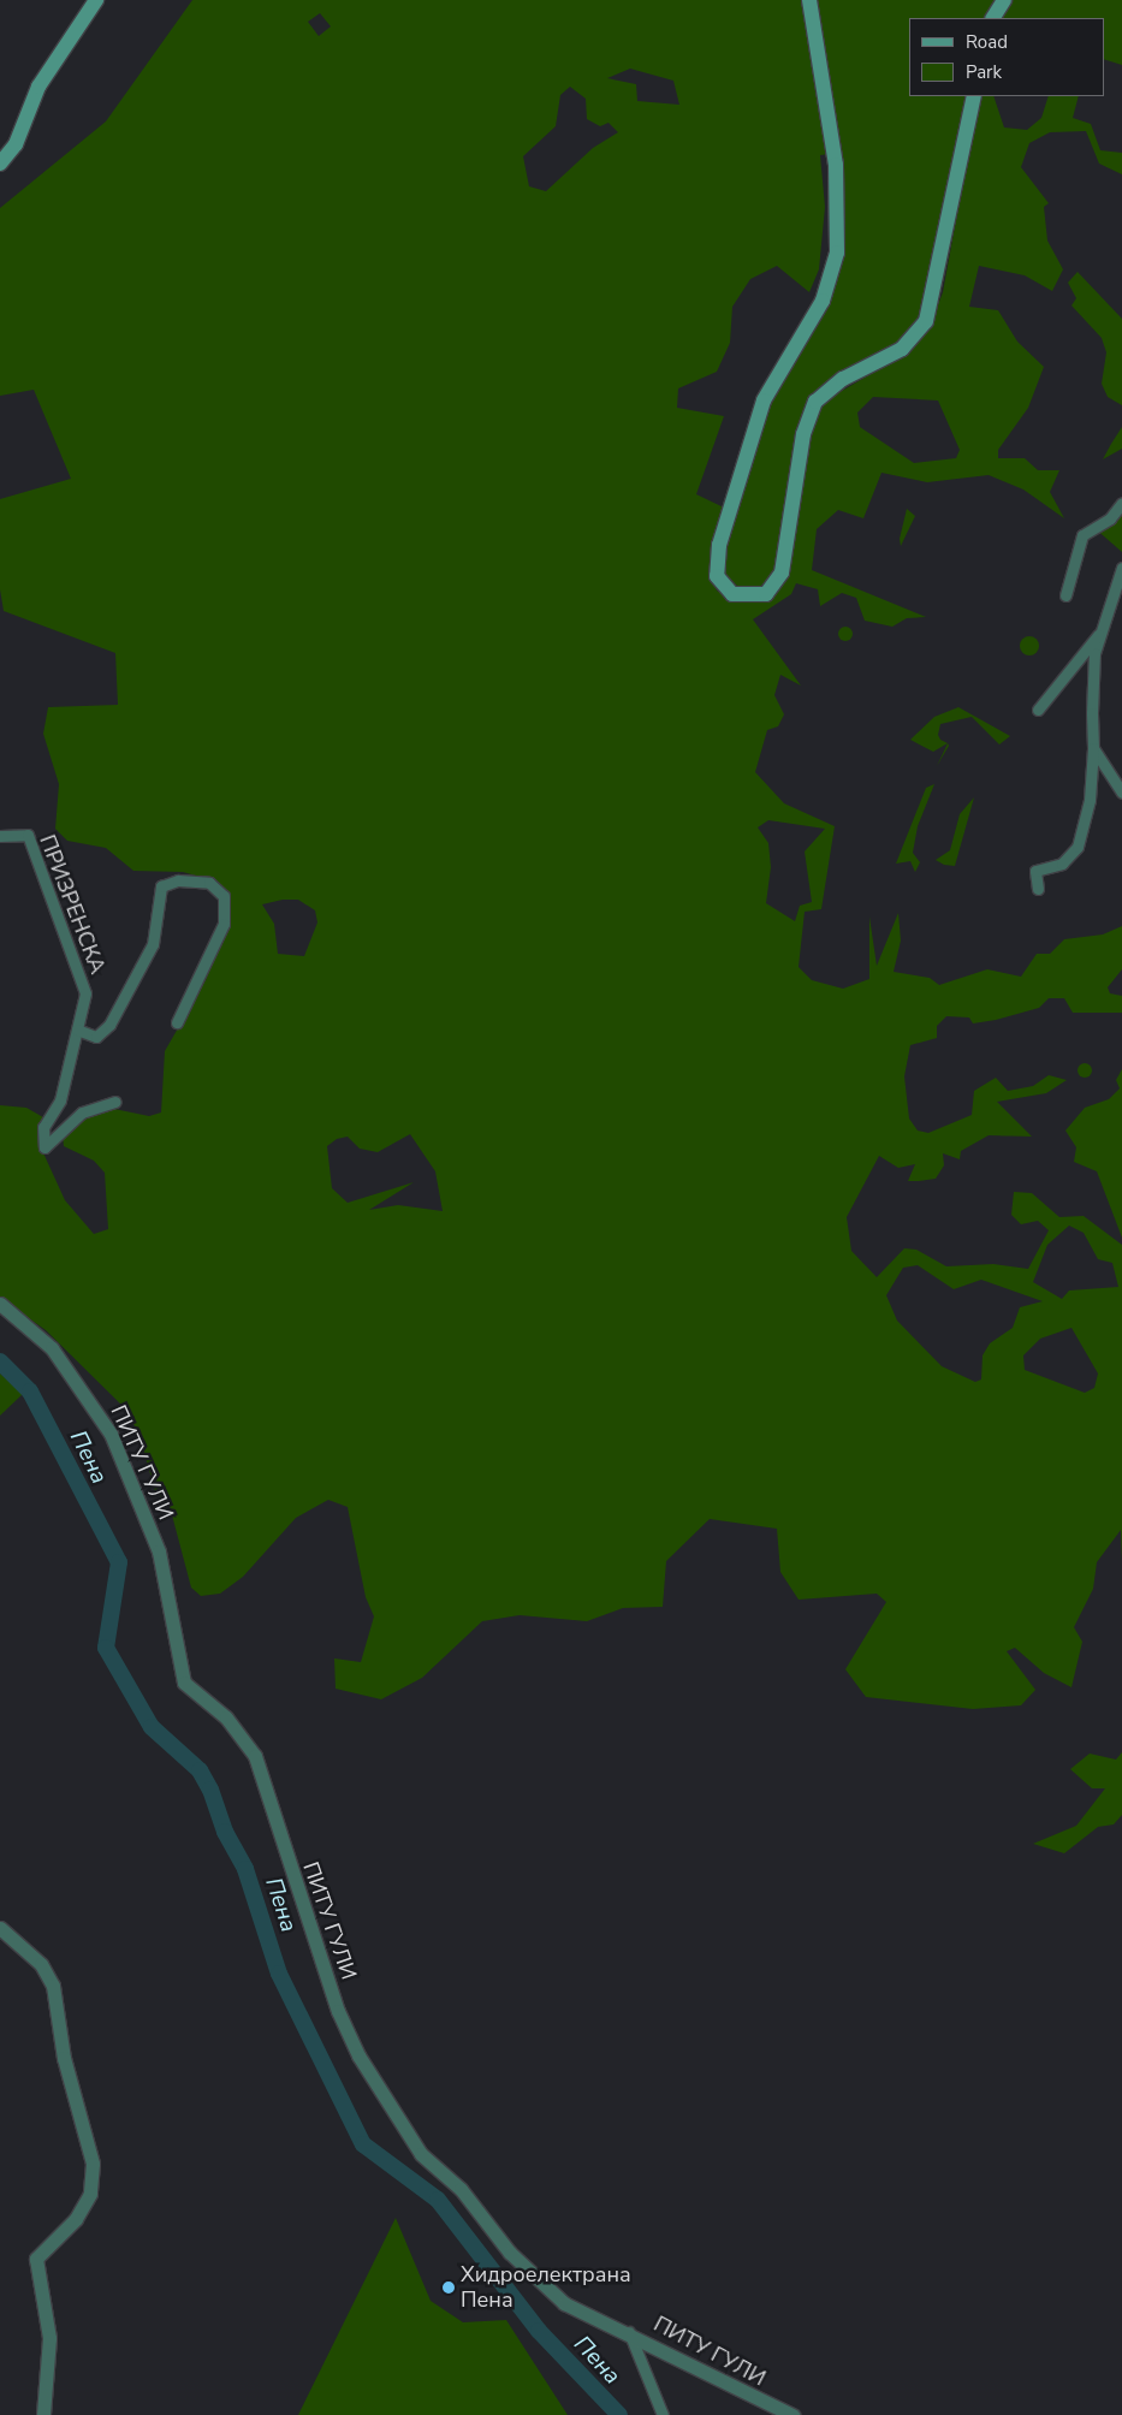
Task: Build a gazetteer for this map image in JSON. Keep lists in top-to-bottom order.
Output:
{
  "streets": {
    "street": ["ПРИЗРЕНСКА", "ПИТУ ГУЛИ"]
  },
  "water": ["Пена"],
  "places": ["Хидроелектрана Пена"],
  "legend": ["Road", "Park"]
}
